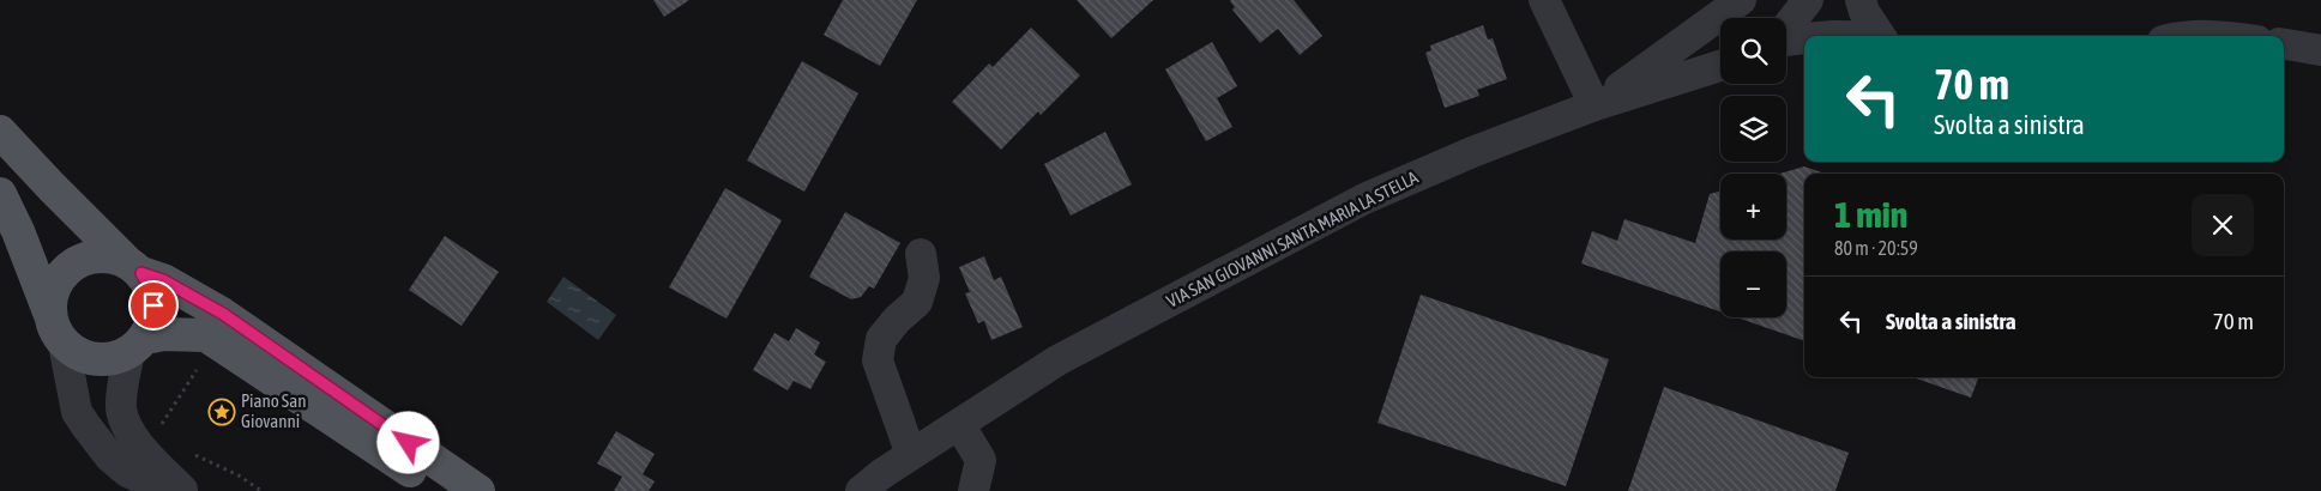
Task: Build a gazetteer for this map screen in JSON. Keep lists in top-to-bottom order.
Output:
{
  "streets": {
    "street": ["VIA SAN GIOVANNI SANTA MARIA LA STELLA"]
  },
  "places": {
    "place": ["Piano San Giovanni"]
  },
  "page": {
    "map_buttons": ["+", "−"],
    "turn": ["70 m", "Svolta a sinistra"],
    "heading": ["1 min", "80 m · 20:59"],
    "list": [
      {
        "name": "Svolta a sinistra",
        "value": "70 m"
      }
    ]
  }
}
